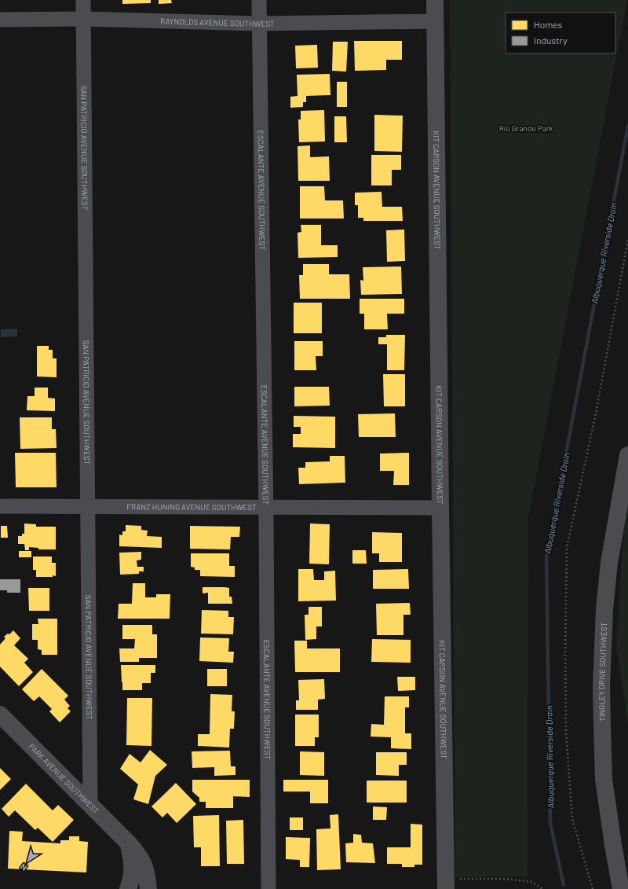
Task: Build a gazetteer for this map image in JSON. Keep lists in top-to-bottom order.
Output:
{
  "streets": {
    "street": [
      "RAYNOLDS AVENUE SOUTHWEST",
      "SAN PATRICIO AVENUE SOUTHWEST",
      "ESCALANTE AVENUE SOUTHWEST",
      "KIT CARSON AVENUE SOUTHWEST",
      "FRANZ HUNING AVENUE SOUTHWEST",
      "TINGLEY DRIVE SOUTHWEST",
      "PARK AVENUE SOUTHWEST"
    ]
  },
  "crossings": [
    ["RAYNOLDS AVENUE SOUTHWEST", "SAN PATRICIO AVENUE SOUTHWEST"],
    ["RAYNOLDS AVENUE SOUTHWEST", "ESCALANTE AVENUE SOUTHWEST"],
    ["RAYNOLDS AVENUE SOUTHWEST", "KIT CARSON AVENUE SOUTHWEST"],
    ["SAN PATRICIO AVENUE SOUTHWEST", "FRANZ HUNING AVENUE SOUTHWEST"],
    ["SAN PATRICIO AVENUE SOUTHWEST", "PARK AVENUE SOUTHWEST"],
    ["ESCALANTE AVENUE SOUTHWEST", "FRANZ HUNING AVENUE SOUTHWEST"],
    ["KIT CARSON AVENUE SOUTHWEST", "FRANZ HUNING AVENUE SOUTHWEST"]
  ],
  "water": ["Albuquerque Riverside Drain"],
  "parks": ["Rio Grande Park"],
  "legend": ["Homes", "Industry"],
  "north": "bottom left"
}
